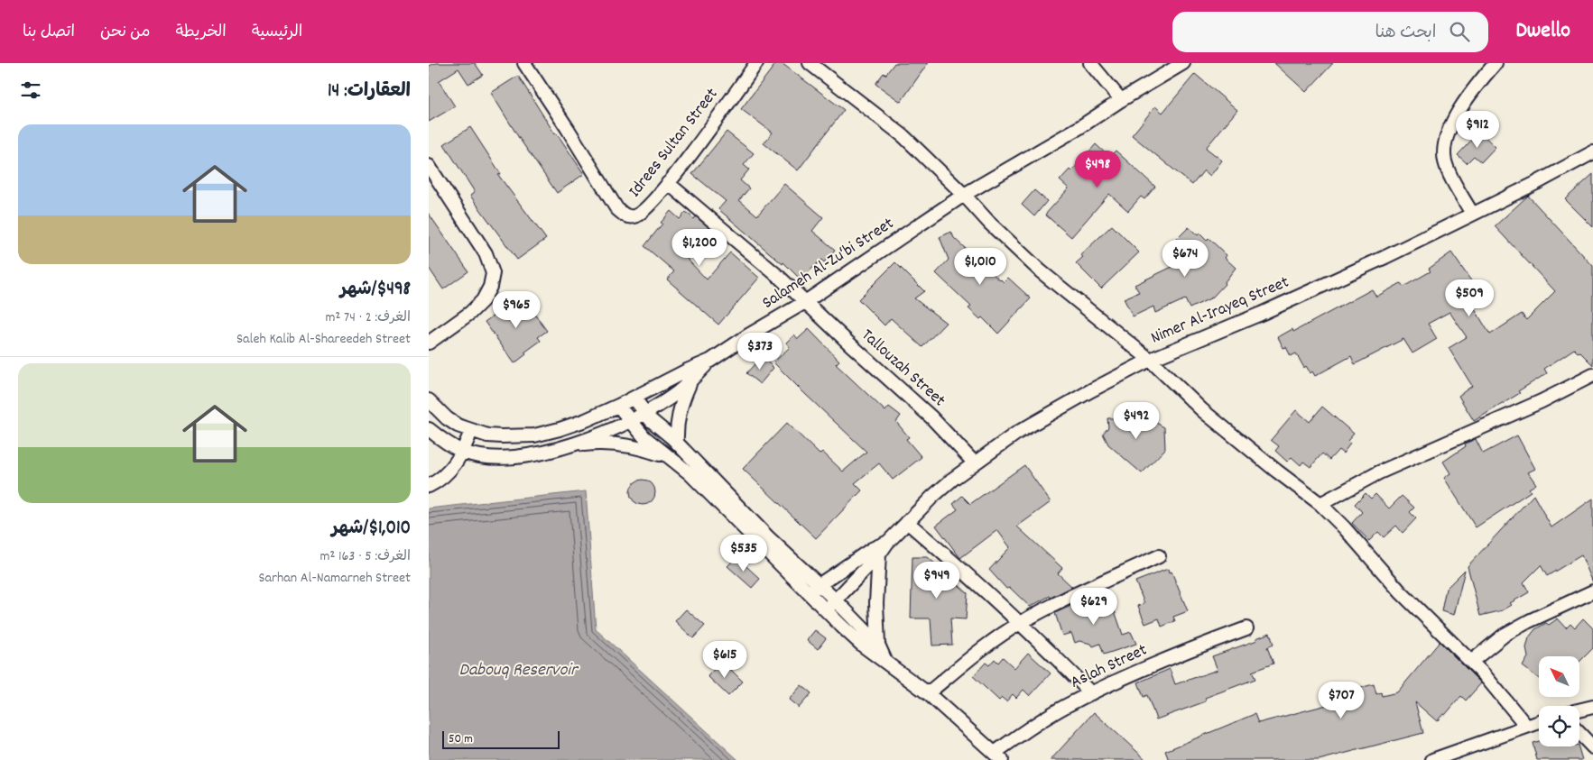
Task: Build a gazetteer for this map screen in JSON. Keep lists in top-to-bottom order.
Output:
{
  "streets": {
    "street": [
      "Idrees Sultan Street",
      "Salameh Al-Zu‘bi Street",
      "Nimer Al-Irayeq Street",
      "Tallouzah Street",
      "Aslah Street"
    ]
  },
  "crossings": [
    ["Idrees Sultan Street", "Tallouzah Street"],
    ["Salameh Al-Zu‘bi Street", "Tallouzah Street"],
    ["Nimer Al-Irayeq Street", "Tallouzah Street"]
  ],
  "water": ["Dabouq Reservoir"],
  "scale_bar": "50 m",
  "north": "top left",
  "page": {
    "header": "Dwello",
    "search": "ابحث هنا",
    "nav": [
      "الرئيسية",
      "الخريطة",
      "من نحن",
      "اتصل بنا"
    ],
    "heading": "العقارات: 14",
    "price": [
      "$912",
      "$498",
      "$1,200",
      "$674",
      "$1,010",
      "$509",
      "$965",
      "$373",
      "$492",
      "$535",
      "$949",
      "$629",
      "$615",
      "$707"
    ],
    "list": [
      {
        "name": "$498/شهر",
        "note": "الغرف: 2 · 74 m² · Saleh Kalib Al-Shareedeh Street"
      },
      {
        "name": "$1,010/شهر",
        "note": "الغرف: 5 · 163 m² · Sarhan Al-Namarneh Street"
      }
    ],
    "scale": "50 m"
  }
}
